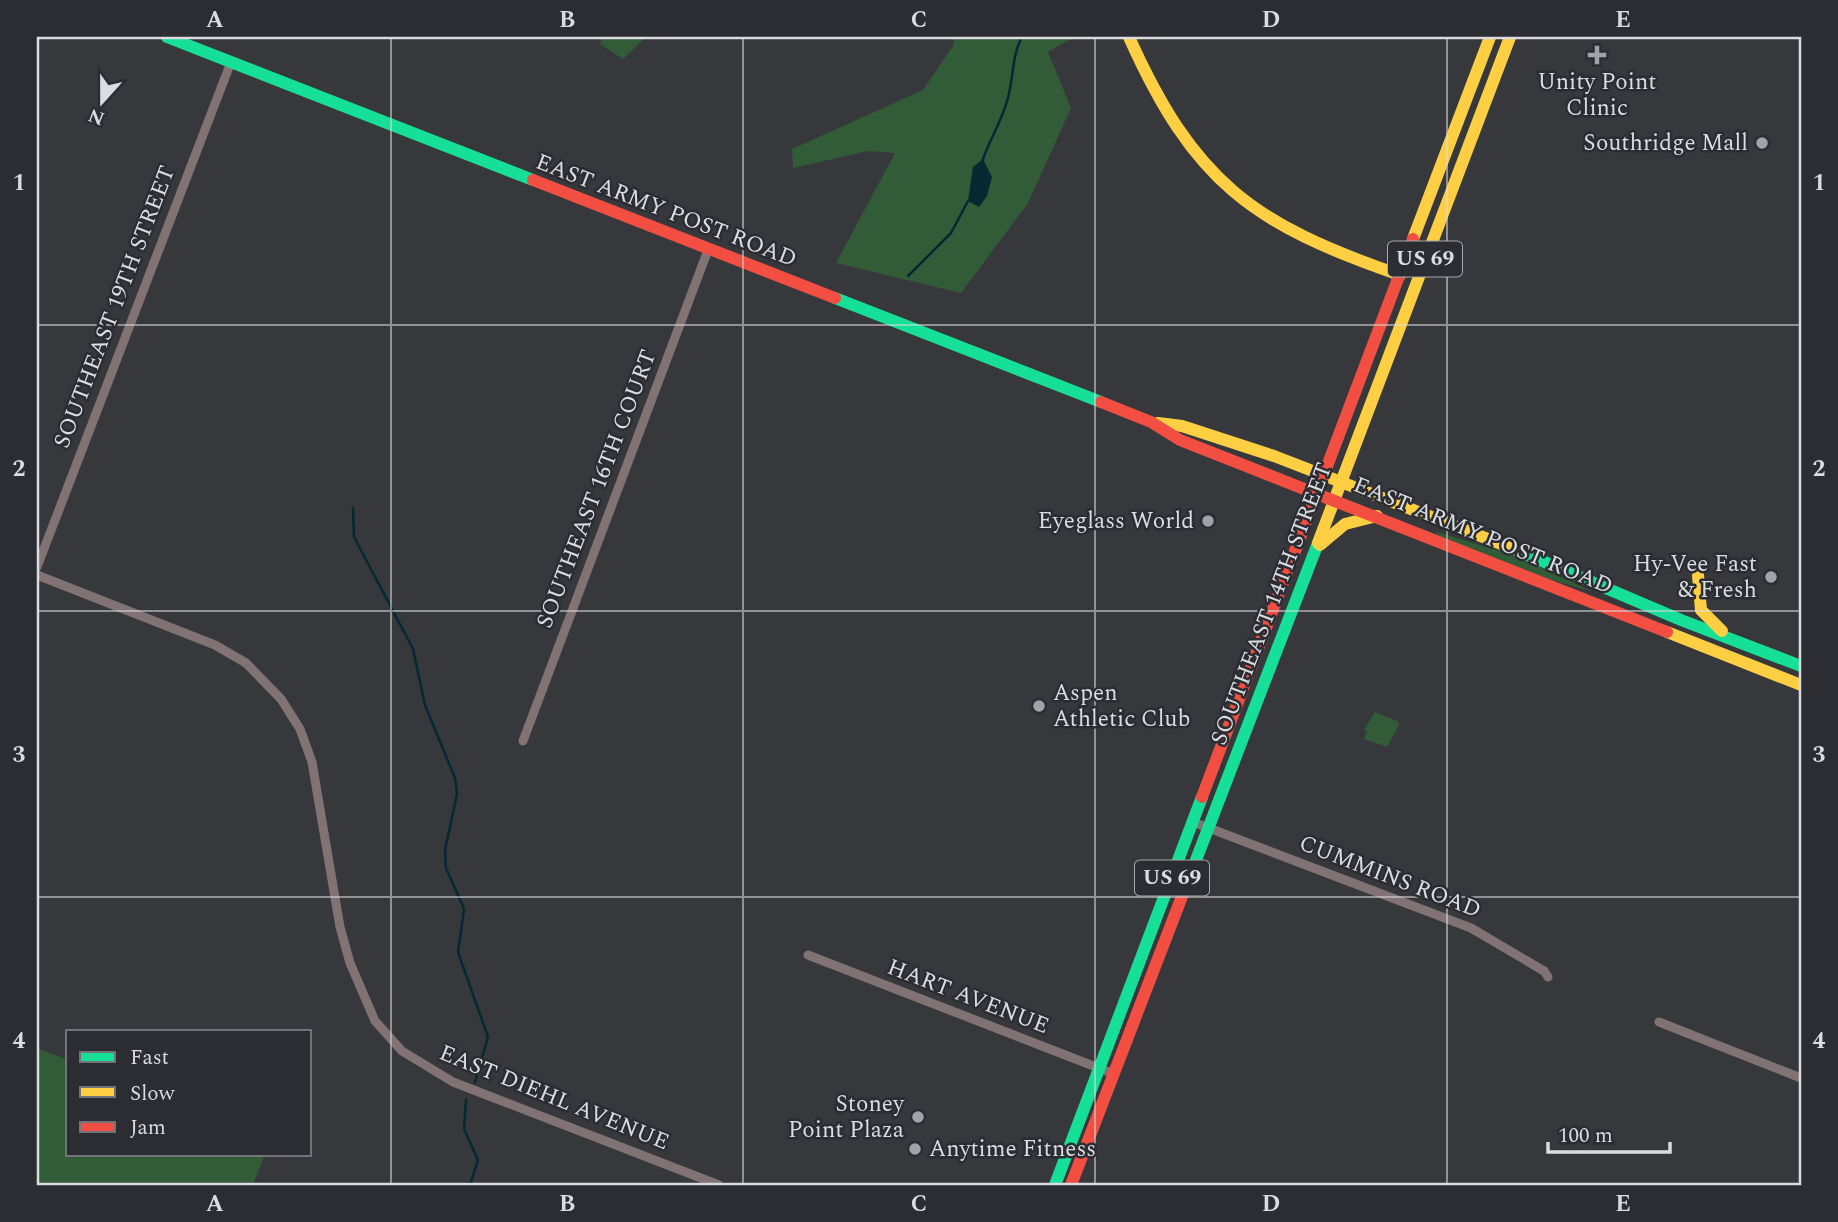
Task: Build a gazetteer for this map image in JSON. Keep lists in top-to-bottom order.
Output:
{
  "streets": {
    "main road": ["EAST ARMY POST ROAD", "US 69", "SOUTHEAST 14TH STREET"],
    "street": [
      "SOUTHEAST 19TH STREET",
      "SOUTHEAST 16TH COURT",
      "CUMMINS ROAD",
      "HART AVENUE",
      "EAST DIEHL AVENUE"
    ]
  },
  "crossings": [
    ["EAST ARMY POST ROAD", "SOUTHEAST 19TH STREET"],
    ["EAST ARMY POST ROAD", "SOUTHEAST 16TH COURT"],
    ["EAST ARMY POST ROAD", "SOUTHEAST 14TH STREET"],
    ["SOUTHEAST 14TH STREET", "CUMMINS ROAD"],
    ["SOUTHEAST 14TH STREET", "HART AVENUE"]
  ],
  "places": {
    "health": ["Unity Point Clinic"],
    "other": [
      "Southridge Mall",
      "Eyeglass World",
      "Hy-Vee Fast & Fresh",
      "Aspen Athletic Club",
      "Stoney Point Plaza",
      "Anytime Fitness"
    ]
  },
  "legend": ["Fast", "Slow", "Jam"],
  "scale_bar": "100 m",
  "north": "bottom",
  "grid": {
    "columns": [
      "A",
      "B",
      "C",
      "D",
      "E"
    ],
    "rows": [
      "1",
      "2",
      "3",
      "4"
    ]
  }
}
